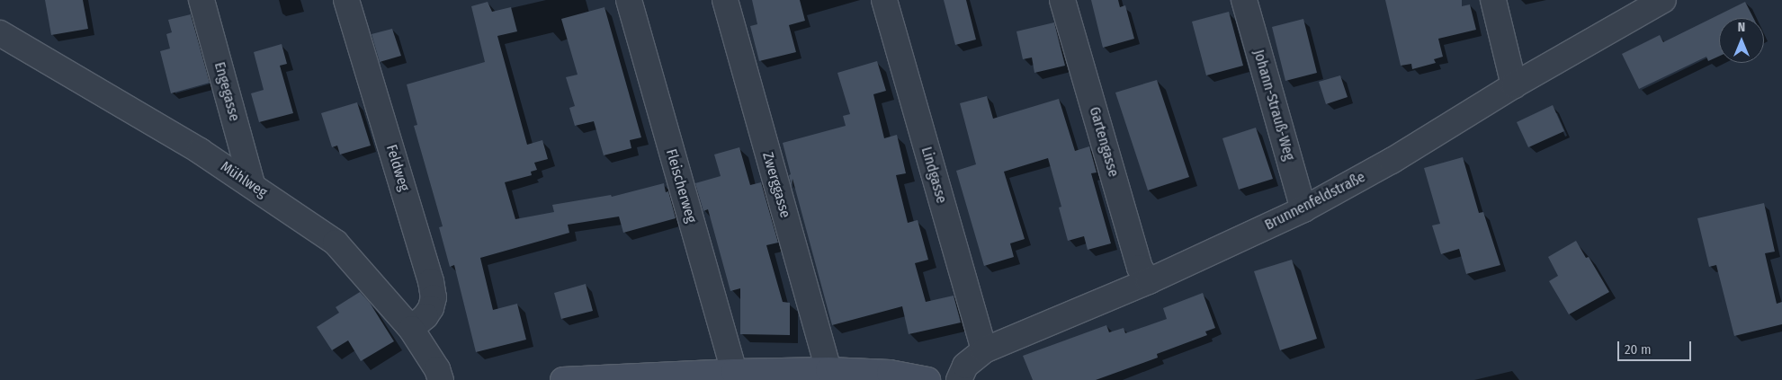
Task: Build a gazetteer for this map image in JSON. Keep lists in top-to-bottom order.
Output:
{
  "streets": {
    "street": [
      "Engegasse",
      "Johann-Strauß-Weg",
      "Gartengasse",
      "Feldweg",
      "Lindgasse",
      "Mühlweg",
      "Zwerggasse",
      "Fleischerweg",
      "Brunnenfeldstraße"
    ]
  },
  "crossings": [
    ["Engegasse", "Mühlweg"],
    ["Johann-Strauß-Weg", "Brunnenfeldstraße"],
    ["Gartengasse", "Brunnenfeldstraße"],
    ["Feldweg", "Mühlweg"],
    ["Lindgasse", "Brunnenfeldstraße"]
  ],
  "scale_bar": "20 m",
  "north": "top"
}
